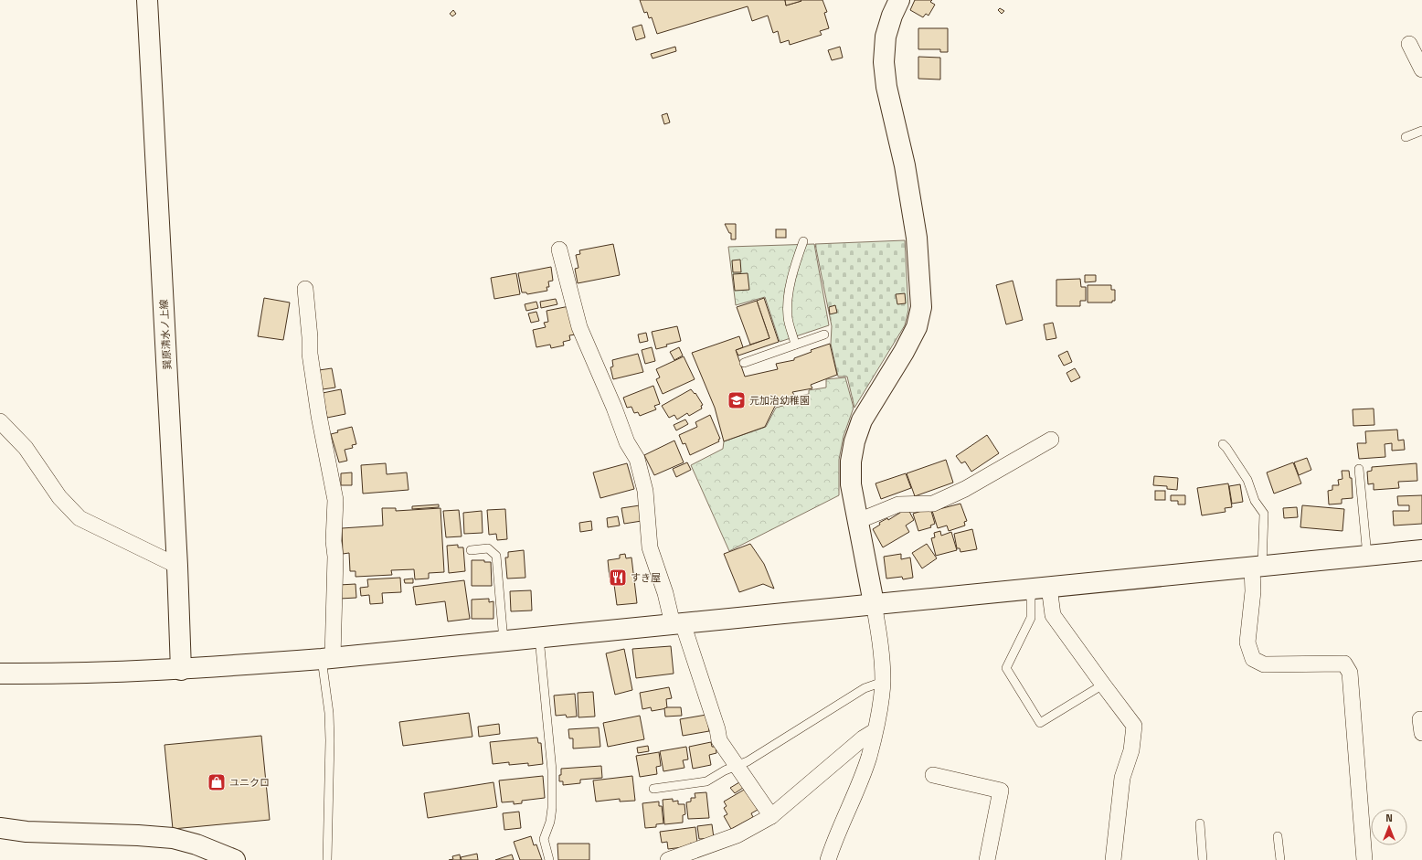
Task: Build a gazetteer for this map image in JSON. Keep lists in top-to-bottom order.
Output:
{
  "streets": {
    "street": ["巽原清水ノ上線"]
  },
  "places": {
    "school or university": ["元加治幼稚園"],
    "restaurant": ["すき屋"],
    "shop": ["ユニクロ"]
  },
  "north": "top"
}
